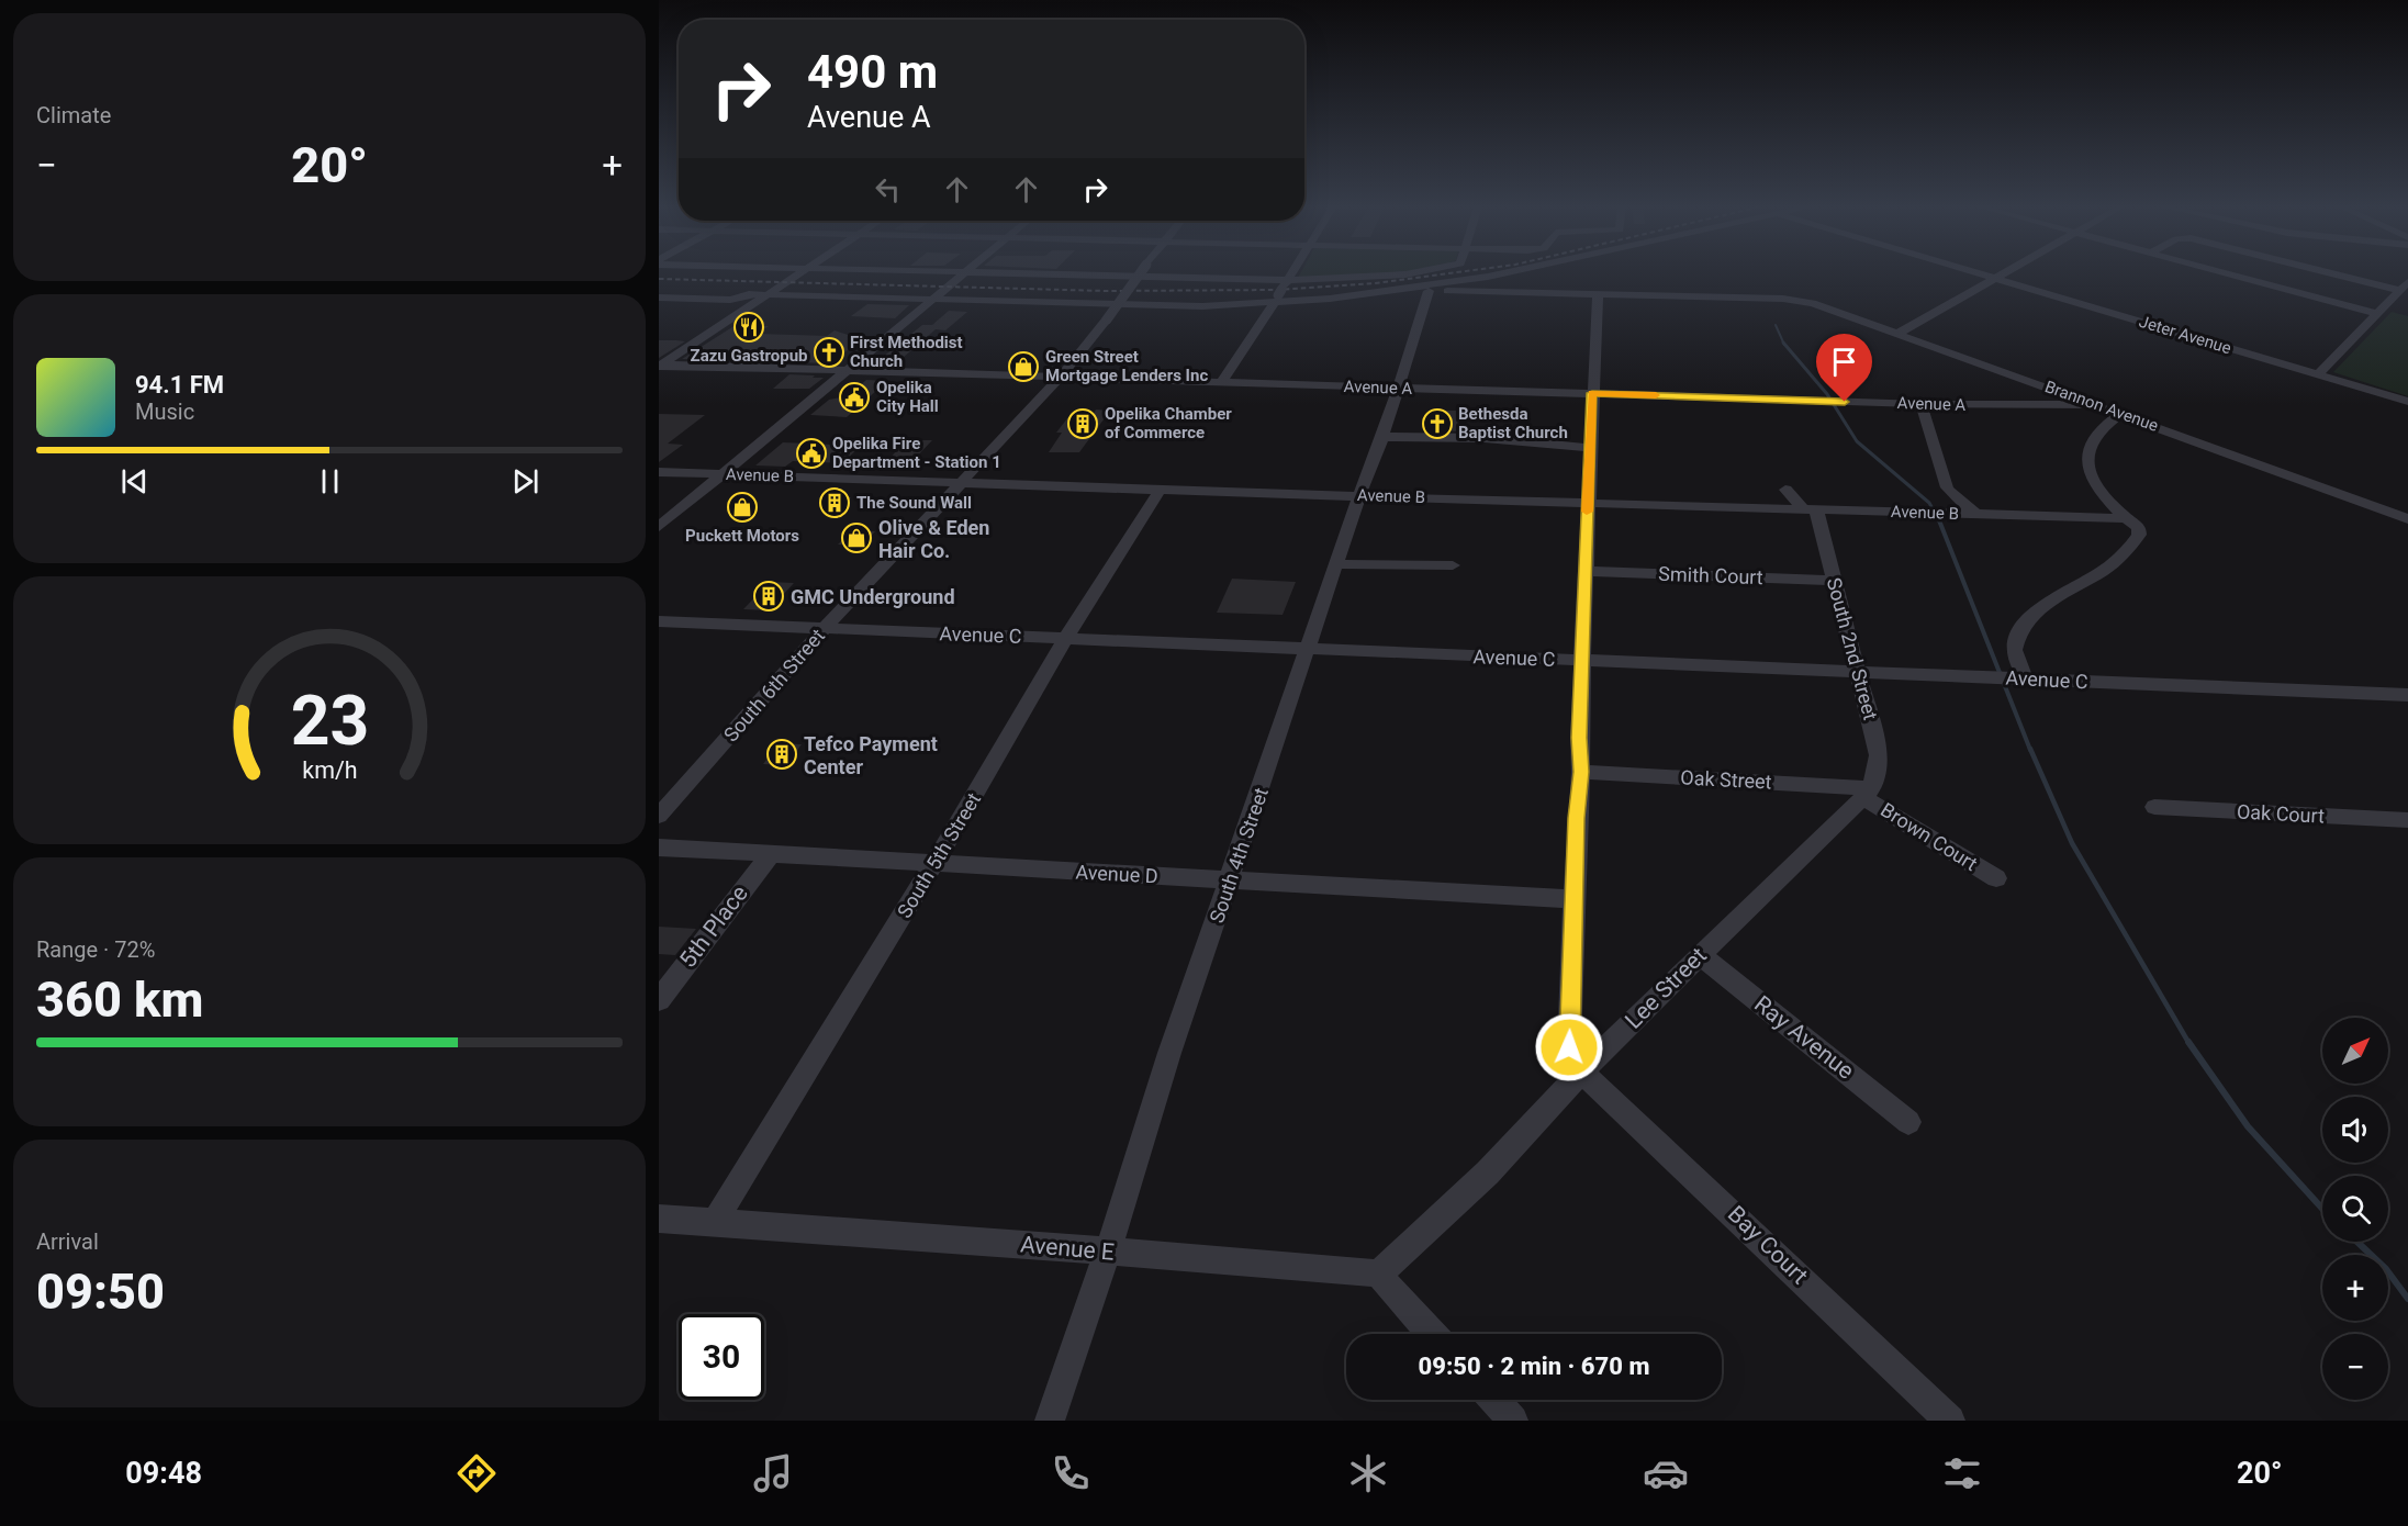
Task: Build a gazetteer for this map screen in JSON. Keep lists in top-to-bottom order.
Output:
{
  "streets": {
    "street": [
      "Jeter Avenue",
      "Avenue A",
      "Brannon Avenue",
      "Avenue B",
      "Smith Court",
      "Avenue C",
      "South 2nd Street",
      "South 6th Street",
      "Oak Street",
      "Oak Court",
      "Brown Court",
      "South 5th Street",
      "South 4th Street",
      "Avenue D",
      "5th Place",
      "Lee Street",
      "Ray Avenue",
      "Bay Court",
      "Avenue E"
    ]
  },
  "crossings": [
    ["Avenue A", "Brannon Avenue"],
    ["Avenue A", "South 6th Street"],
    ["Avenue A", "South 4th Street"],
    ["Brannon Avenue", "South 4th Street"],
    ["Avenue B", "South 2nd Street"],
    ["Avenue B", "South 6th Street"],
    ["Avenue B", "South 5th Street"],
    ["Avenue B", "South 4th Street"],
    ["Smith Court", "South 2nd Street"],
    ["Avenue C", "South 2nd Street"],
    ["Avenue C", "South 6th Street"],
    ["Avenue C", "South 5th Street"],
    ["Avenue C", "South 4th Street"],
    ["South 2nd Street", "Oak Street"],
    ["South 2nd Street", "Brown Court"],
    ["South 2nd Street", "Lee Street"],
    ["Oak Street", "Brown Court"],
    ["Oak Street", "Lee Street"],
    ["Brown Court", "Lee Street"],
    ["South 5th Street", "Avenue D"],
    ["South 5th Street", "Avenue E"],
    ["South 4th Street", "Avenue D"],
    ["South 4th Street", "Avenue E"],
    ["Avenue D", "5th Place"],
    ["Lee Street", "Ray Avenue"],
    ["Lee Street", "Bay Court"],
    ["Lee Street", "Avenue E"]
  ],
  "places": {
    "restaurant": ["Zazu Gastropub"],
    "church": ["First Methodist Church", "Bethesda Baptist Church"],
    "shop": ["Green Street Mortgage Lenders Inc", "Puckett Motors", "Olive & Eden Hair Co."],
    "public building": ["Opelika City Hall", "Opelika Fire Department - Station 1"],
    "building": [
      "Opelika Chamber of Commerce",
      "The Sound Wall",
      "GMC Underground",
      "Tefco Payment Center"
    ]
  },
  "north": "top right",
  "page": {
    "tile": [
      "Climate",
      ["Range · 72%", "360 km"],
      ["Arrival", "09:50"]
    ],
    "turn": ["490 m", "Avenue A"],
    "heat": ["−", "20°", "+"],
    "song": ["94.1 FM", "Music"],
    "map_buttons": ["+", "−"],
    "limit": "30",
    "trip": "09:50 · 2 min · 670 m",
    "tabs": ["09:48", "20°"],
    "gauge": ["23", "km/h"]
  }
}
